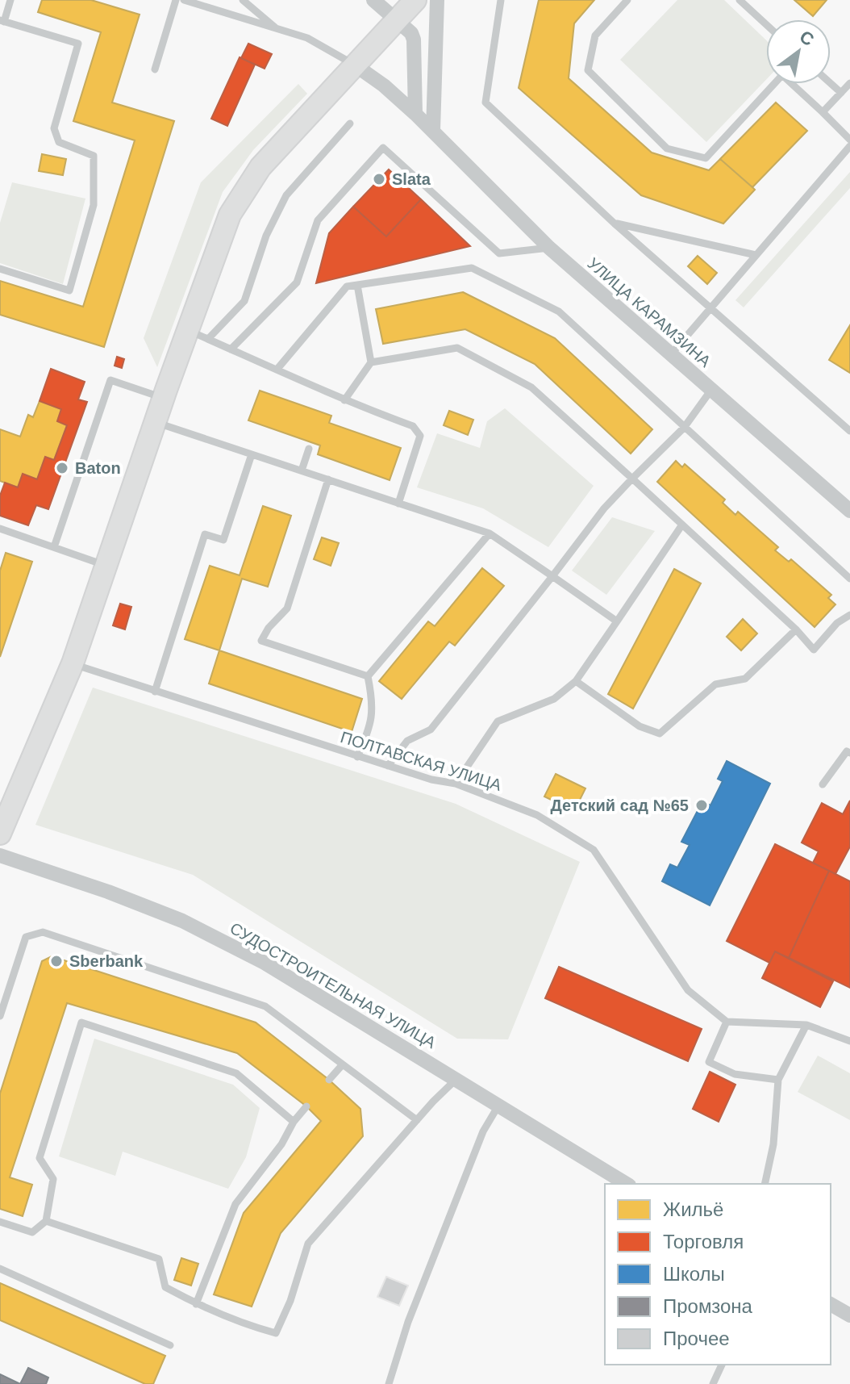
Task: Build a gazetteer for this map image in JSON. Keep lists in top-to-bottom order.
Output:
{
  "streets": {
    "street": ["УЛИЦА КАРАМЗИНА", "СУДОСТРОИТЕЛЬНАЯ УЛИЦА"],
    "lane": ["ПОЛТАВСКАЯ УЛИЦА"]
  },
  "places": [
    "Slata",
    "Baton",
    "Детский сад №65",
    "Sberbank"
  ],
  "legend": [
    "Жильё",
    "Торговля",
    "Школы",
    "Промзона",
    "Прочее"
  ],
  "north": "top right"
}
